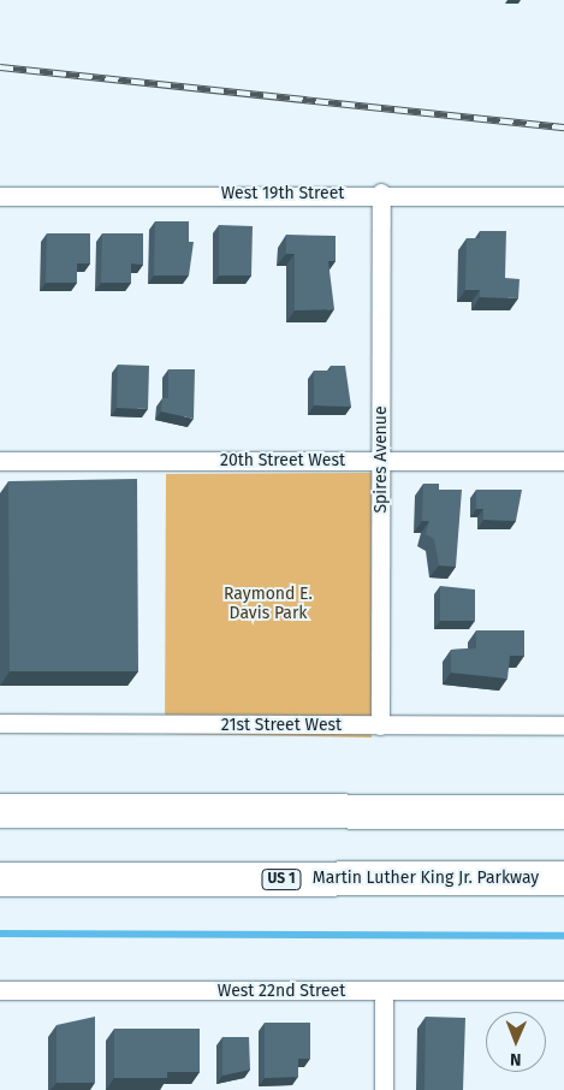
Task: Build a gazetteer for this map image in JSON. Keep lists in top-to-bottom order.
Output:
{
  "streets": {
    "highway": ["Martin Luther King Jr. Parkway", "US 1"],
    "street": [
      "West 19th Street",
      "Spires Avenue",
      "20th Street West",
      "21st Street West",
      "West 22nd Street"
    ]
  },
  "crossings": [
    ["West 19th Street", "Spires Avenue"],
    ["Spires Avenue", "20th Street West"],
    ["Spires Avenue", "21st Street West"]
  ],
  "parks": ["Raymond E. Davis Park"],
  "north": "bottom"
}
